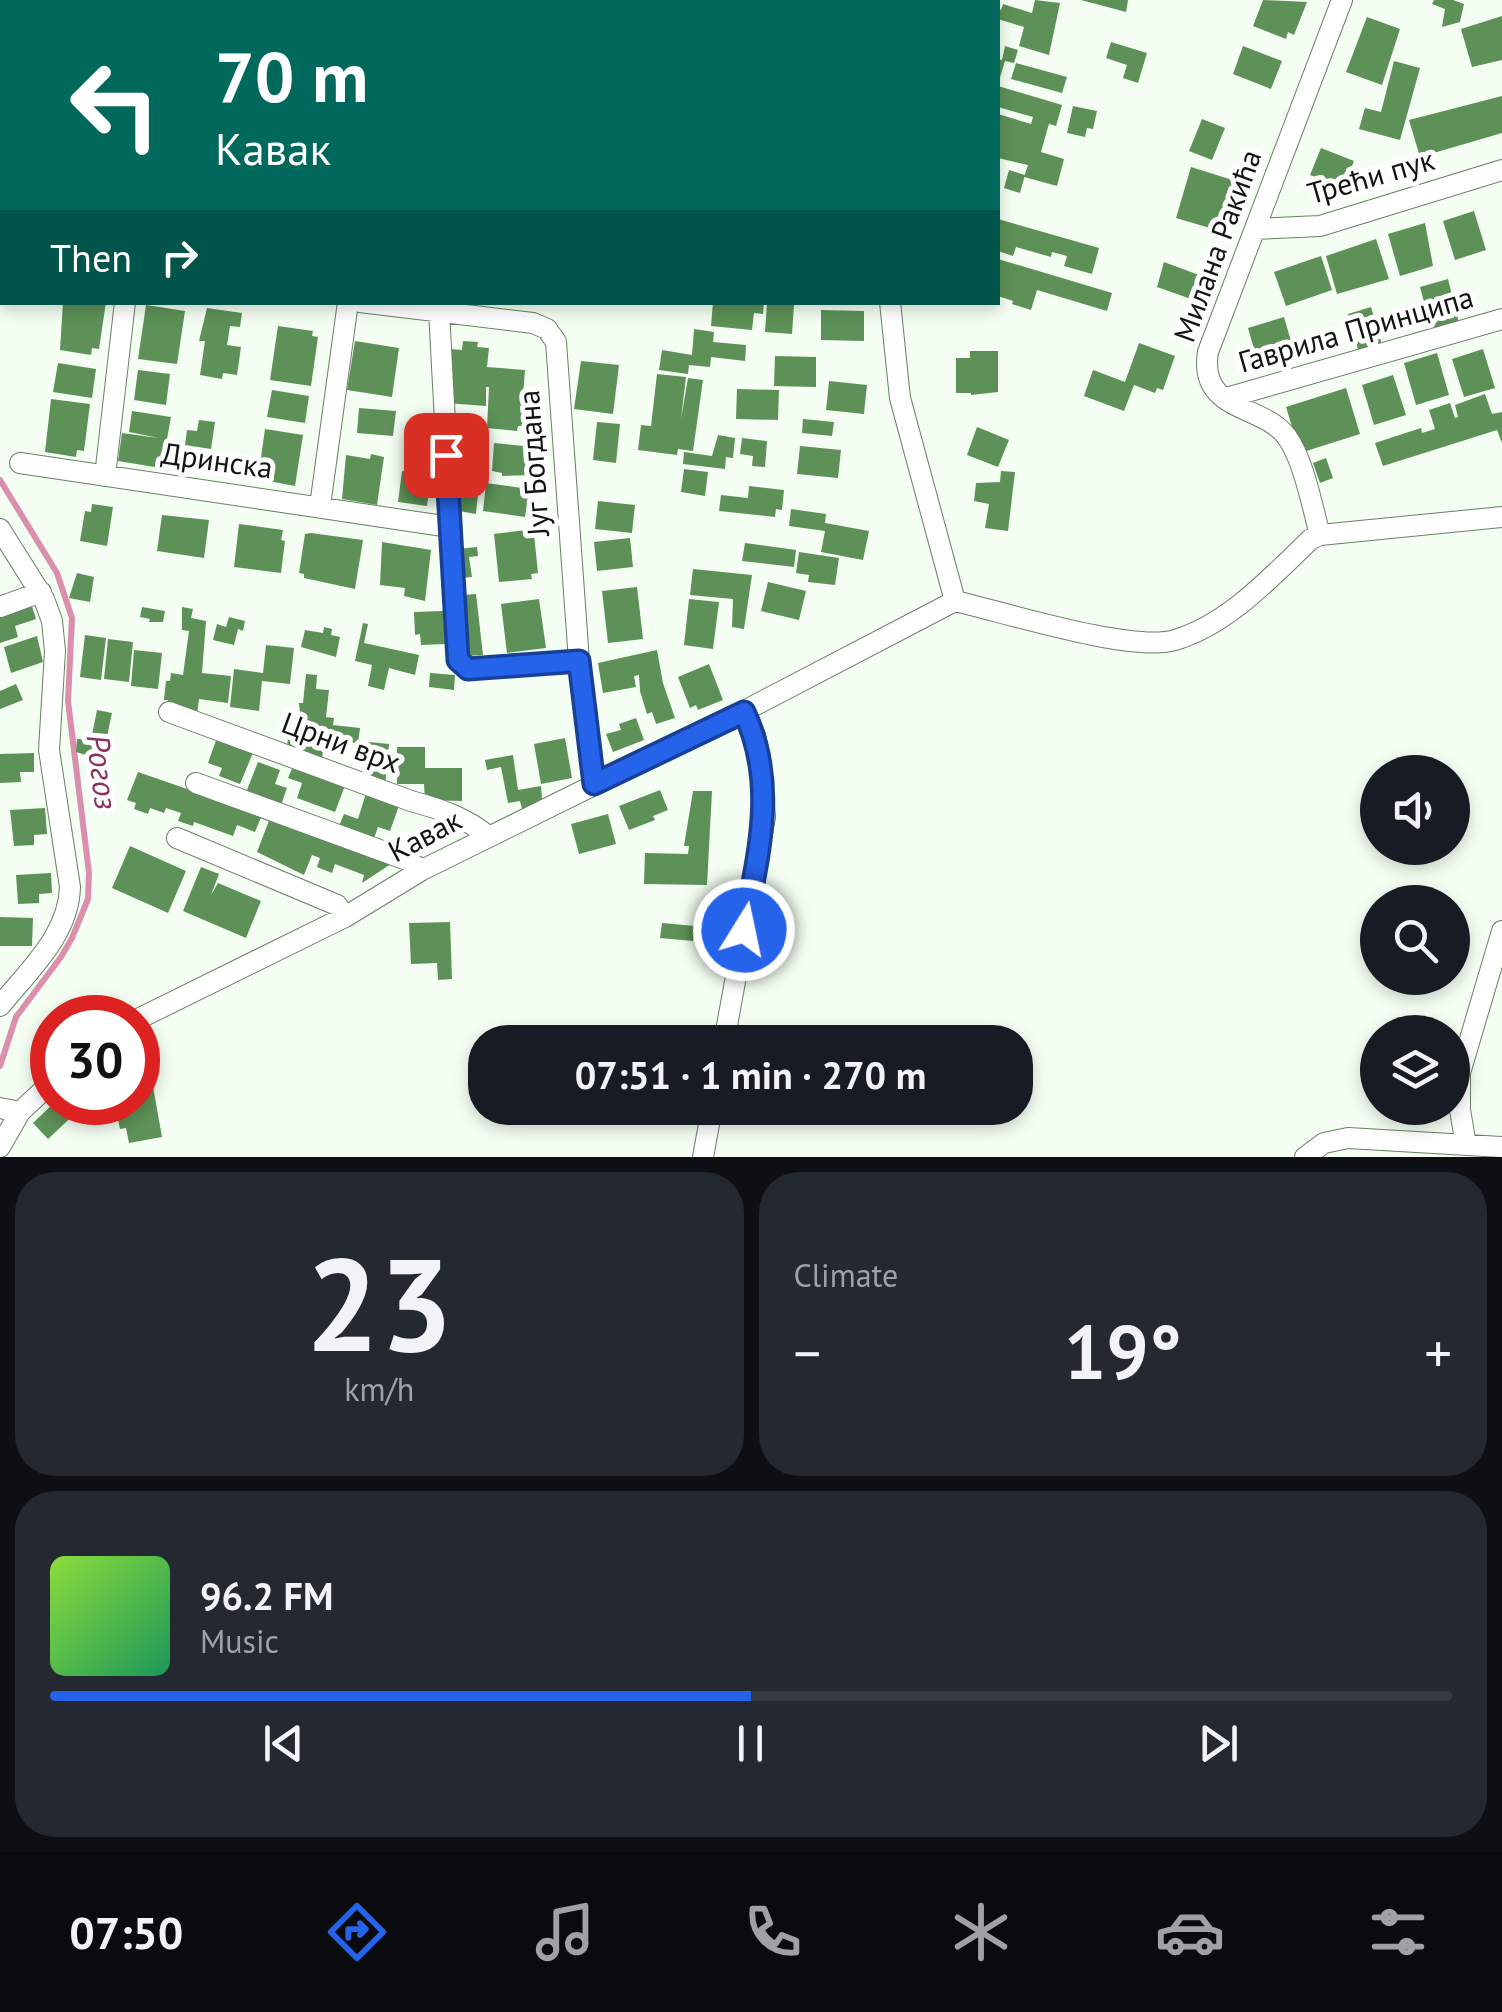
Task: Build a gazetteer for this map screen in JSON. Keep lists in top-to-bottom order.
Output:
{
  "streets": {
    "street": [
      "Трећи пук",
      "Милана Ракића",
      "Гаврила Принципа",
      "Дринска",
      "Југ Богдана",
      "Црни врх",
      "Кавак"
    ]
  },
  "crossings": [
    ["Трећи пук", "Милана Ракића"],
    ["Милана Ракића", "Гаврила Принципа"],
    ["Југ Богдана", "Кавак"],
    ["Црни врх", "Кавак"]
  ],
  "water": ["Рогоз"],
  "page": {
    "turn": ["70 m", "Кавак"],
    "then": "Then",
    "limit": "30",
    "trip": "07:51 · 1 min · 270 m",
    "tile": [
      ["23", "km/h"],
      "Climate"
    ],
    "heat": ["−", "19°", "+"],
    "song": ["96.2 FM", "Music"],
    "tabs": "07:50"
  }
}
